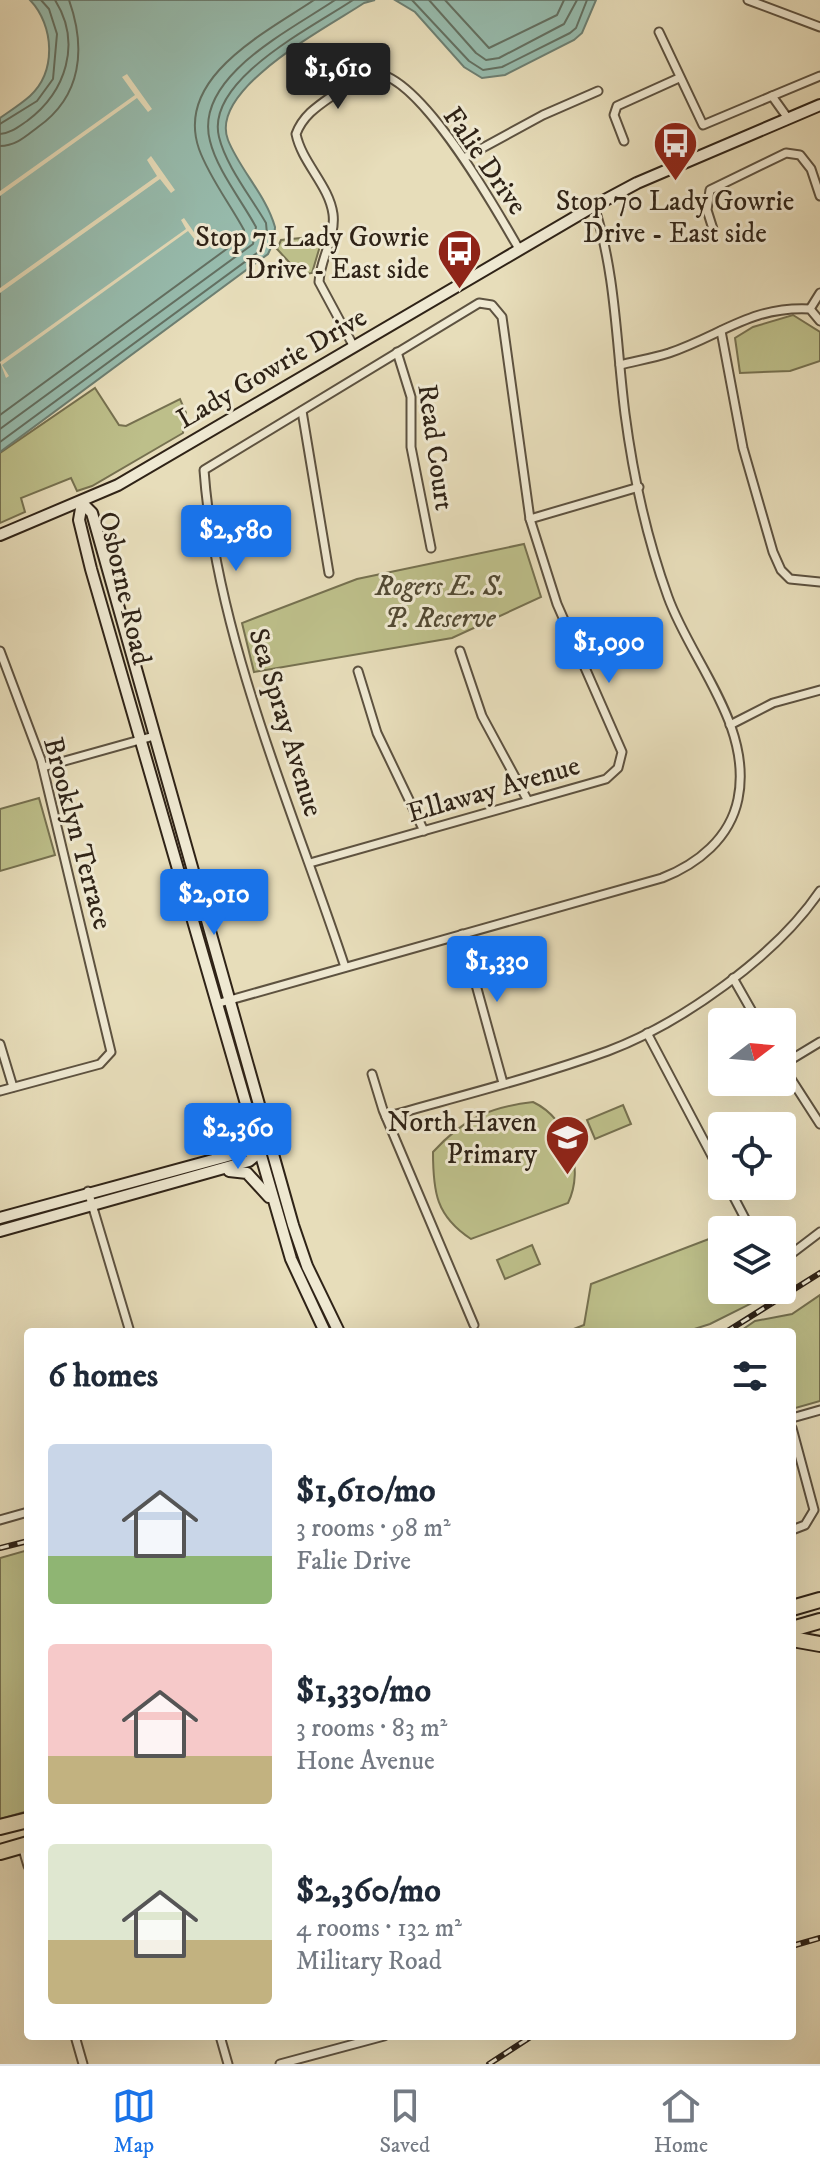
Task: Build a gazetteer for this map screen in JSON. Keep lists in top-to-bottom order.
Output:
{
  "streets": {
    "street": [
      "Falie Drive",
      "Lady Gowrie Drive",
      "Read Court",
      "Osborne Road",
      "Sea Spray Avenue",
      "Ellaway Avenue",
      "Brooklyn Terrace"
    ]
  },
  "crossings": [
    ["Falie Drive", "Lady Gowrie Drive"],
    ["Lady Gowrie Drive", "Osborne Road"],
    ["Read Court", "Sea Spray Avenue"],
    ["Sea Spray Avenue", "Ellaway Avenue"]
  ],
  "parks": ["Rogers E. S. P. Reserve"],
  "places": {
    "bus stop": ["Stop 70 Lady Gowrie Drive - East side", "Stop 71 Lady Gowrie Drive - East side"],
    "school or university": ["North Haven Primary"]
  },
  "north": "right",
  "page": {
    "price": [
      "$1,610",
      "$2,580",
      "$1,090",
      "$2,010",
      "$1,330",
      "$2,360"
    ],
    "heading": "6 homes",
    "list": [
      {
        "name": "$1,610/mo",
        "note": "3 rooms · 98 m² · Falie Drive"
      },
      {
        "name": "$1,330/mo",
        "note": "3 rooms · 83 m² · Hone Avenue"
      },
      {
        "name": "$2,360/mo",
        "note": "4 rooms · 132 m² · Military Road"
      }
    ],
    "tabs": ["Map", "Saved", "Home"]
  }
}
